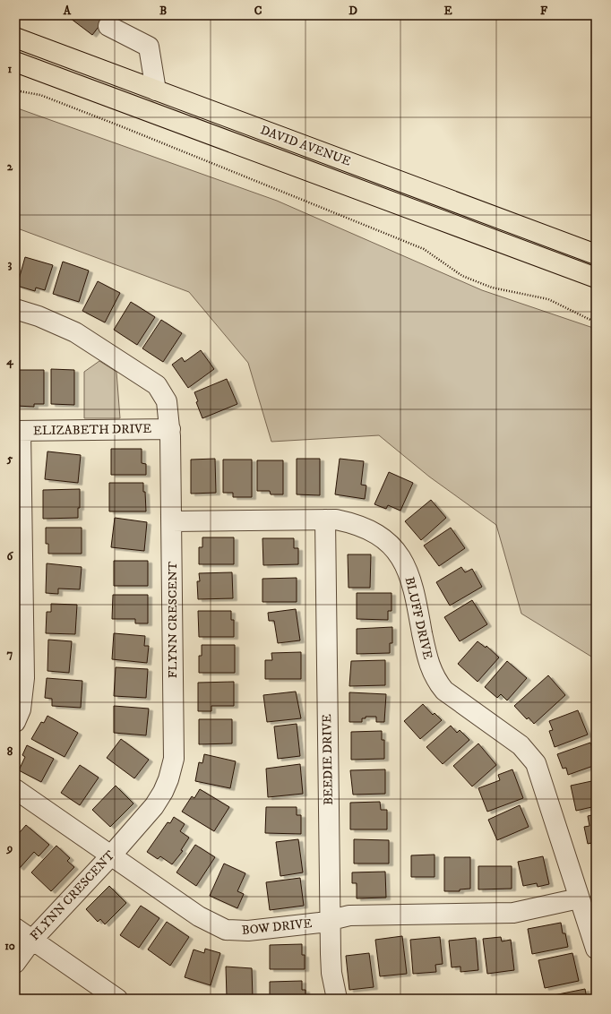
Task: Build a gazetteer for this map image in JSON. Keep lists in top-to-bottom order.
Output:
{
  "streets": {
    "main road": ["DAVID AVENUE"],
    "street": [
      "ELIZABETH DRIVE",
      "BLUFF DRIVE",
      "FLYNN CRESCENT",
      "BEEDIE DRIVE",
      "BOW DRIVE"
    ]
  },
  "crossings": [
    ["ELIZABETH DRIVE", "FLYNN CRESCENT"],
    ["BLUFF DRIVE", "FLYNN CRESCENT"],
    ["BLUFF DRIVE", "BEEDIE DRIVE"],
    ["BLUFF DRIVE", "BOW DRIVE"],
    ["FLYNN CRESCENT", "BOW DRIVE"],
    ["BEEDIE DRIVE", "BOW DRIVE"]
  ],
  "grid": {
    "columns": [
      "A",
      "B",
      "C",
      "D",
      "E",
      "F"
    ],
    "rows": [
      "1",
      "2",
      "3",
      "4",
      "5",
      "6",
      "7",
      "8",
      "9",
      "10"
    ]
  }
}
